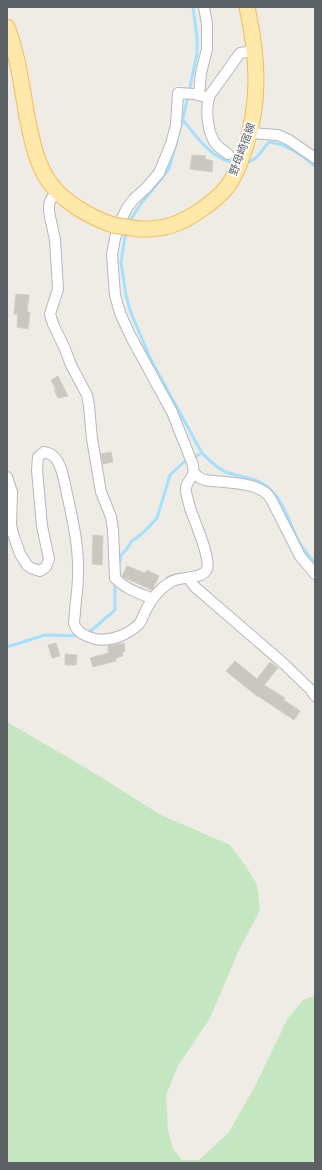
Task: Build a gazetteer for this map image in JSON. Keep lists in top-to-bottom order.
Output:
{
  "streets": {
    "main road": ["野母崎宿線"]
  }
}
